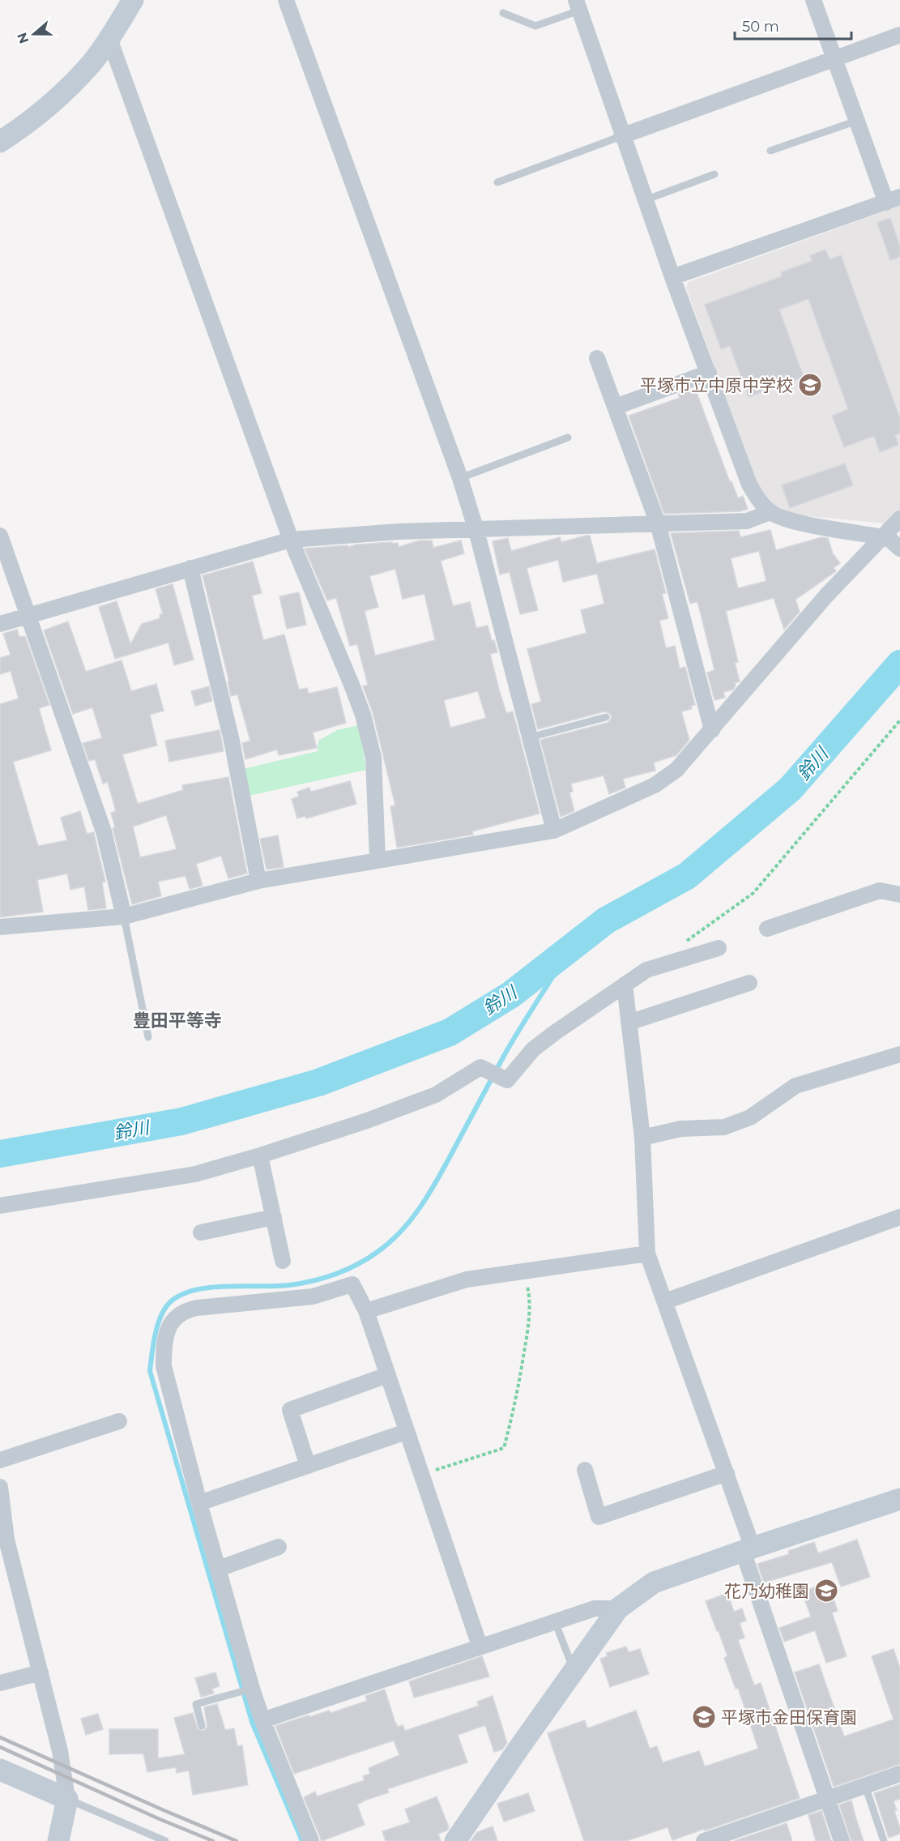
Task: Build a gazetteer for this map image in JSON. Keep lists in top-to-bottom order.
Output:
{
  "districts": ["豊田平等寺"],
  "water": ["鈴川"],
  "places": {
    "school or university": ["平塚市立中原中学校", "花乃幼稚園", "平塚市金田保育園"]
  },
  "scale_bar": "50 m",
  "north": "left"
}
